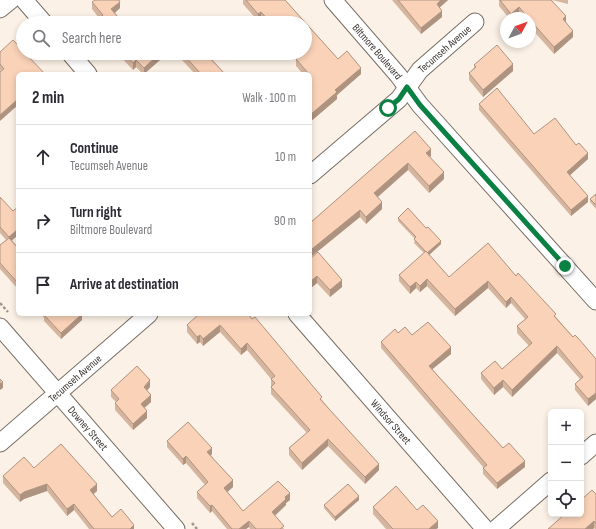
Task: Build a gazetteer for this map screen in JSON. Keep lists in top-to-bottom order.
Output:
{
  "streets": {
    "street": [
      "Tecumseh Avenue",
      "Biltmore Boulevard",
      "Windsor Street",
      "Downey Street"
    ]
  },
  "crossings": [
    ["Tecumseh Avenue", "Biltmore Boulevard"],
    ["Tecumseh Avenue", "Downey Street"]
  ],
  "north": "top right",
  "page": {
    "search": "Search here",
    "heading": ["2 min", "Walk · 100 m"],
    "list": [
      ["Continue", "Tecumseh Avenue", "10 m"],
      ["Turn right", "Biltmore Boulevard", "90 m"],
      "Arrive at destination"
    ],
    "map_buttons": ["+", "−"]
  }
}
